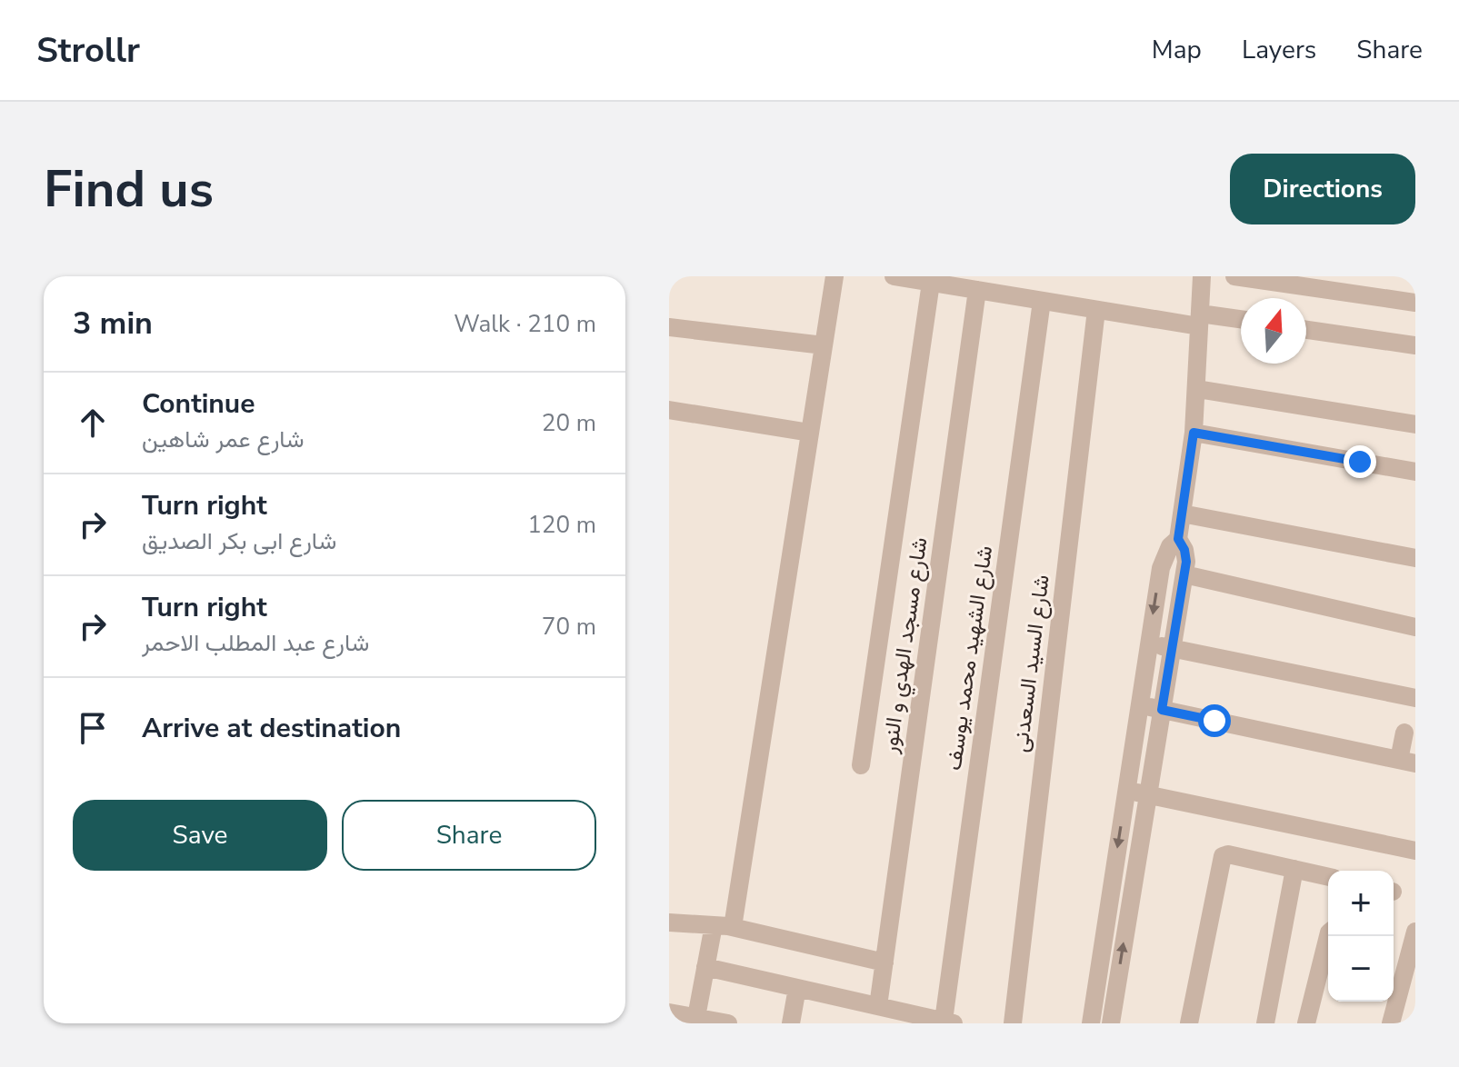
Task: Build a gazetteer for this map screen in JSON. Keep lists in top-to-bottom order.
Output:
{
  "streets": {
    "street": ["شارع مسجد الهدي و النور", "شارع الشهيد محمد يوسف", "شارع السيد السعدنى"]
  },
  "north": "top",
  "page": {
    "header": "Strollr",
    "nav": ["Map", "Layers", "Share"],
    "buttons": [
      "Directions",
      ["Save", "Share"]
    ],
    "title": "Find us",
    "heading": ["3 min", "Walk · 210 m"],
    "list": [
      ["Continue", "شارع عمر شاهين", "20 m"],
      ["Turn right", "شارع ابى بكر الصديق", "120 m"],
      ["Turn right", "شارع عبد المطلب الاحمر", "70 m"],
      "Arrive at destination"
    ],
    "map_buttons": ["+", "−"]
  }
}
